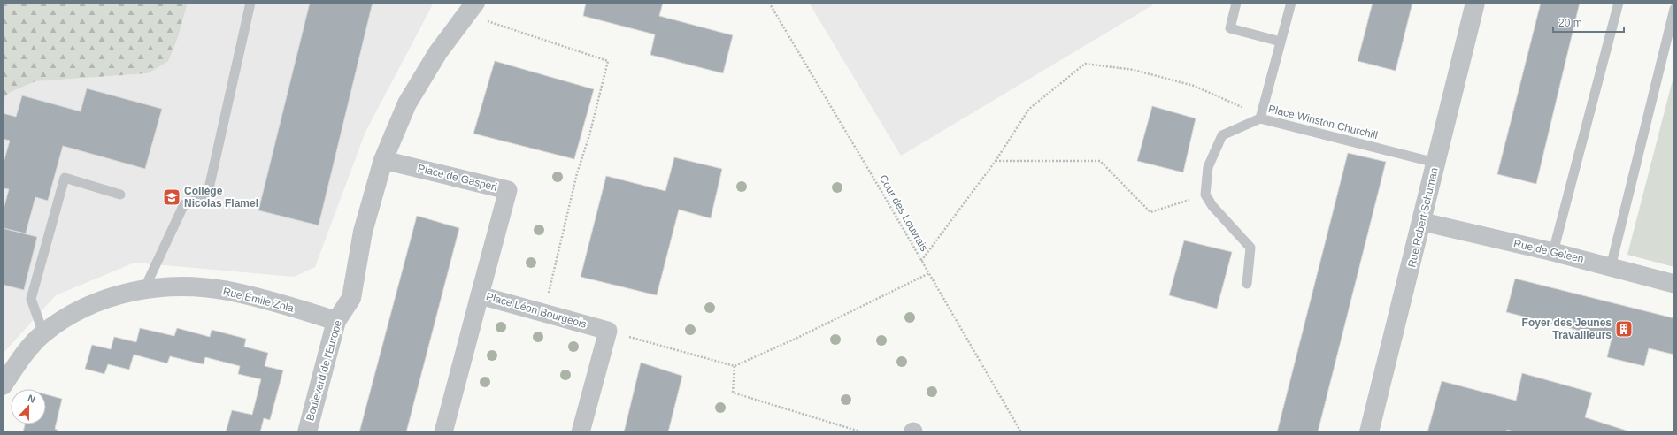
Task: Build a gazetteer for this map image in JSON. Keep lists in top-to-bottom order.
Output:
{
  "streets": {
    "street": [
      "Place de Gasperi",
      "Rue Robert Schuman",
      "Rue de Geleen",
      "Rue Émile Zola",
      "Place Léon Bourgeois",
      "Boulevard de l'Europe"
    ],
    "lane": ["Place Winston Churchill"],
    "path": ["Cour des Louvrais"]
  },
  "crossings": [
    ["Place Winston Churchill", "Rue Robert Schuman"],
    ["Place de Gasperi", "Place Léon Bourgeois"],
    ["Place de Gasperi", "Boulevard de l'Europe"],
    ["Rue Robert Schuman", "Rue de Geleen"],
    ["Rue Émile Zola", "Boulevard de l'Europe"]
  ],
  "places": {
    "school or university": ["Collège Nicolas Flamel"],
    "building": ["Foyer des Jeunes Travailleurs"]
  },
  "scale_bar": "20 m",
  "north": "top"
}
